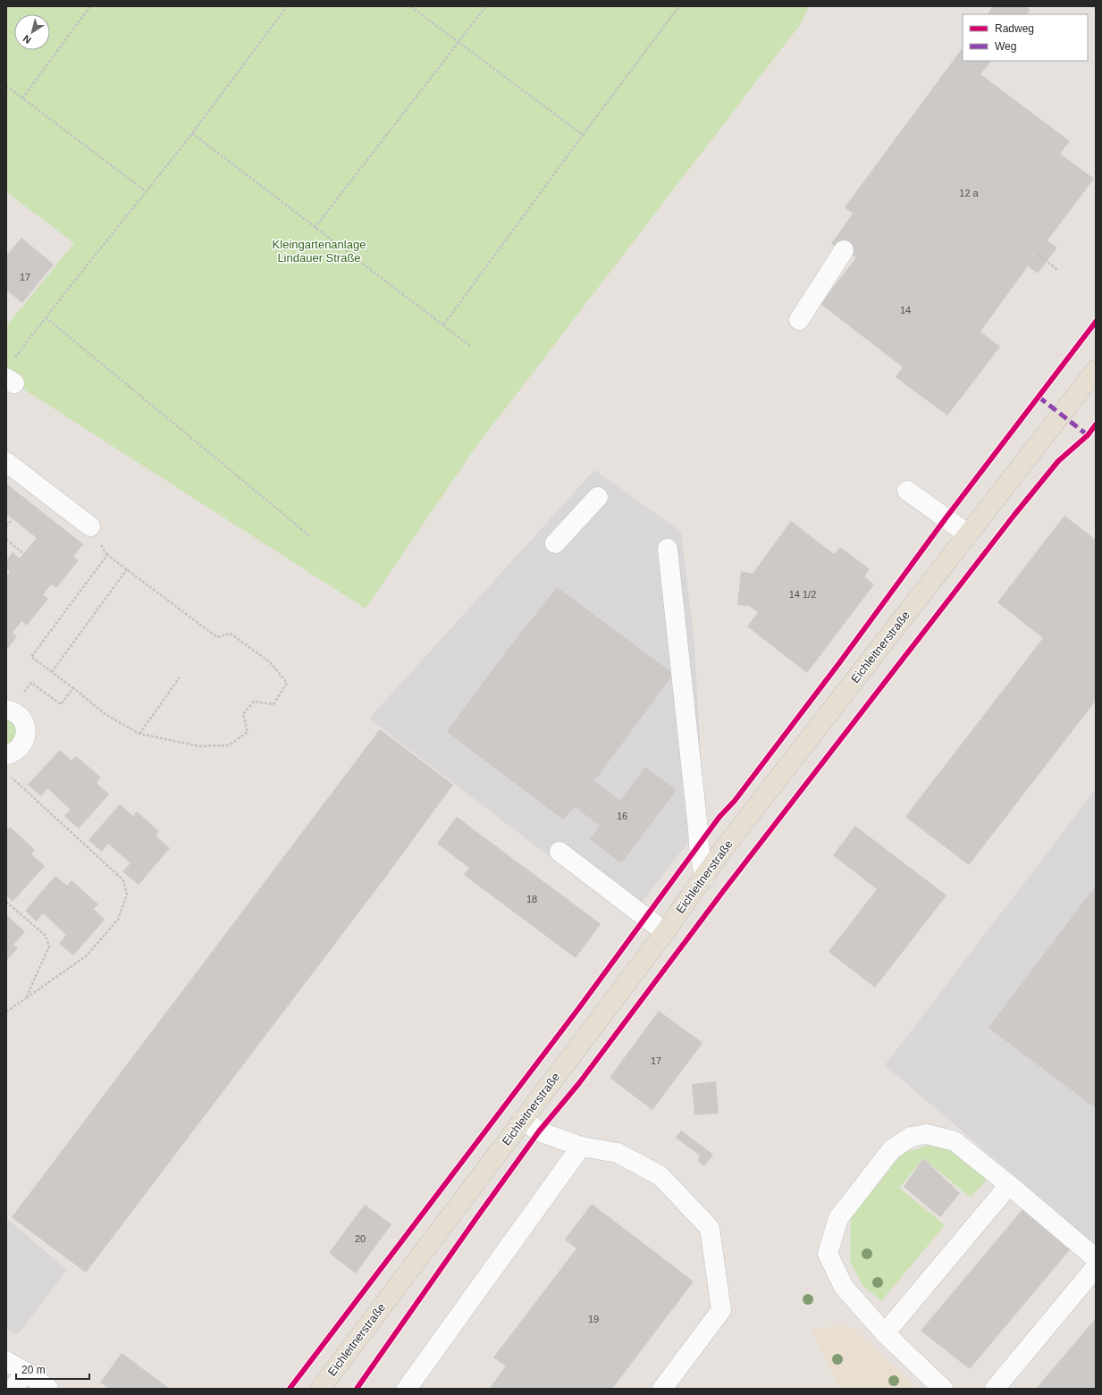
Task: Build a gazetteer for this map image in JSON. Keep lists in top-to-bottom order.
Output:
{
  "streets": {
    "main road": ["Eichleitnerstraße"]
  },
  "parks": ["Kleingartenanlage Lindauer Straße"],
  "house_numbers": [
    "12 a",
    "17",
    "14",
    "14 1/2",
    "16",
    "18",
    "17",
    "20",
    "19"
  ],
  "legend": ["Radweg", "Weg"],
  "scale_bar": "20 m",
  "north": "bottom left"
}
